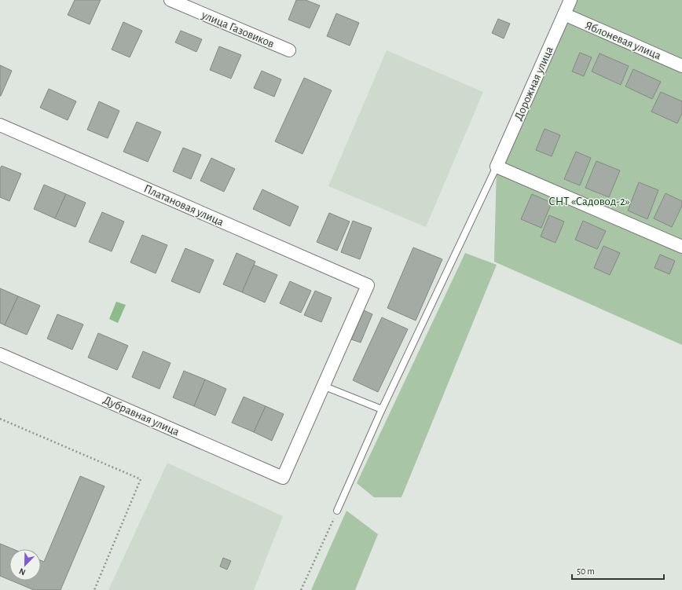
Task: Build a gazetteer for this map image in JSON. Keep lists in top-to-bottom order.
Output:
{
  "streets": {
    "street": [
      "улица Газовиков",
      "Яблоневая улица",
      "Дорожная улица",
      "Платановая улица",
      "Дубравная улица"
    ]
  },
  "crossings": [
    ["Яблоневая улица", "Дорожная улица"],
    ["Платановая улица", "Дубравная улица"]
  ],
  "parks": ["СНТ «Садовод-2»"],
  "scale_bar": "50 m",
  "north": "bottom left"
}
